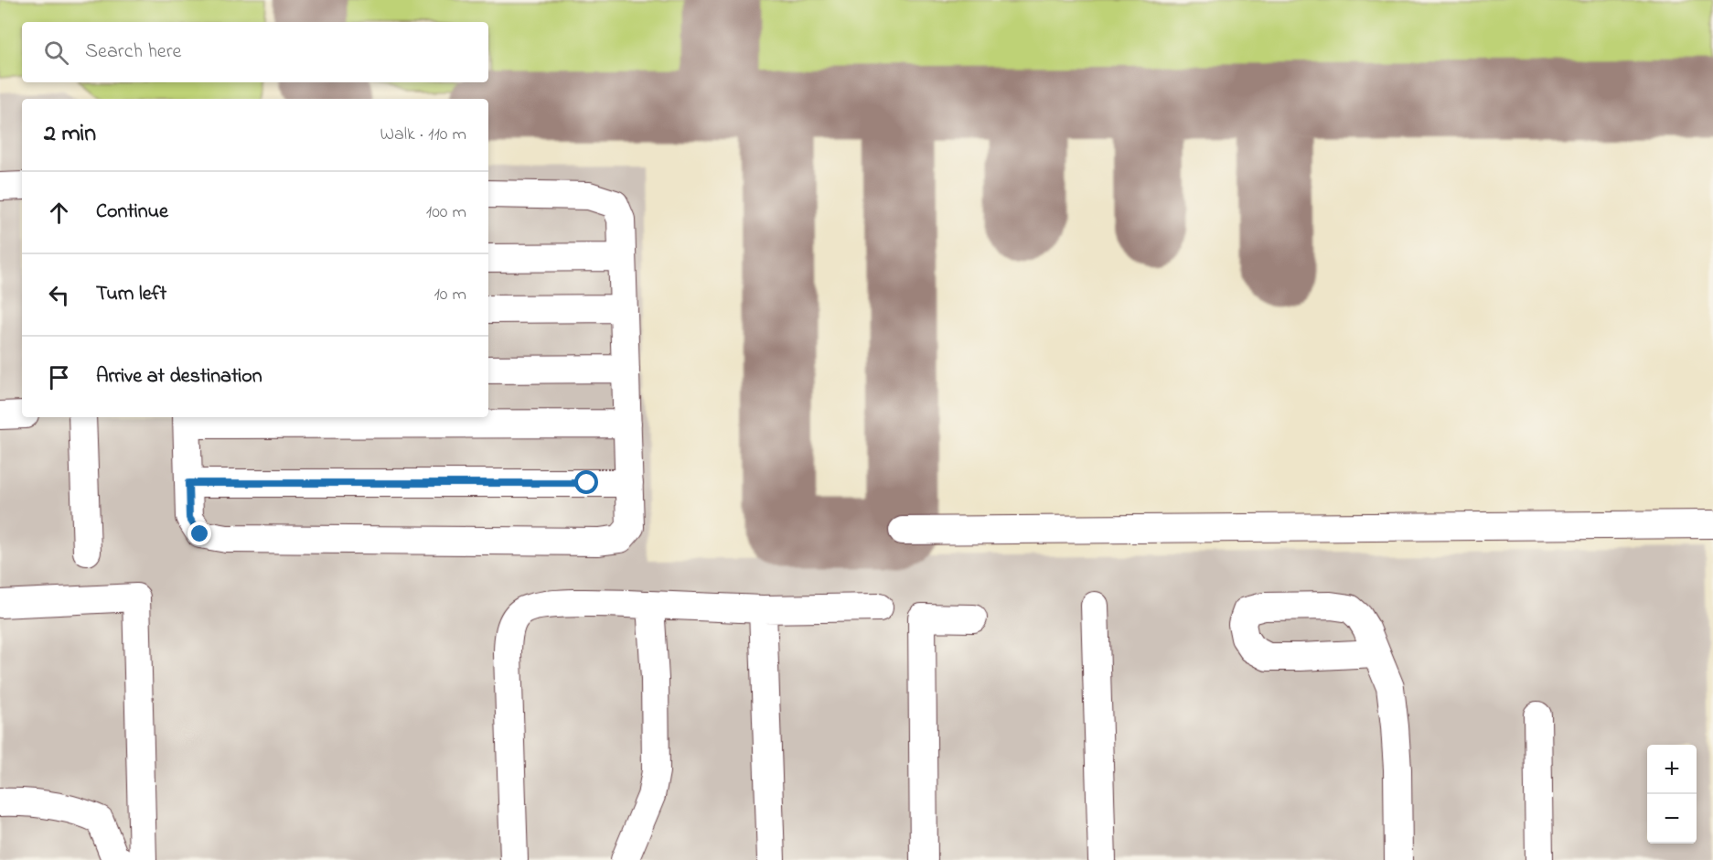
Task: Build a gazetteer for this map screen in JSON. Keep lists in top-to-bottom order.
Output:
{
  "page": {
    "search": "Search here",
    "heading": ["2 min", "Walk · 110 m"],
    "list": [
      ["Continue", "100 m"],
      ["Turn left", "10 m"],
      "Arrive at destination"
    ],
    "map_buttons": ["+", "−"]
  }
}
